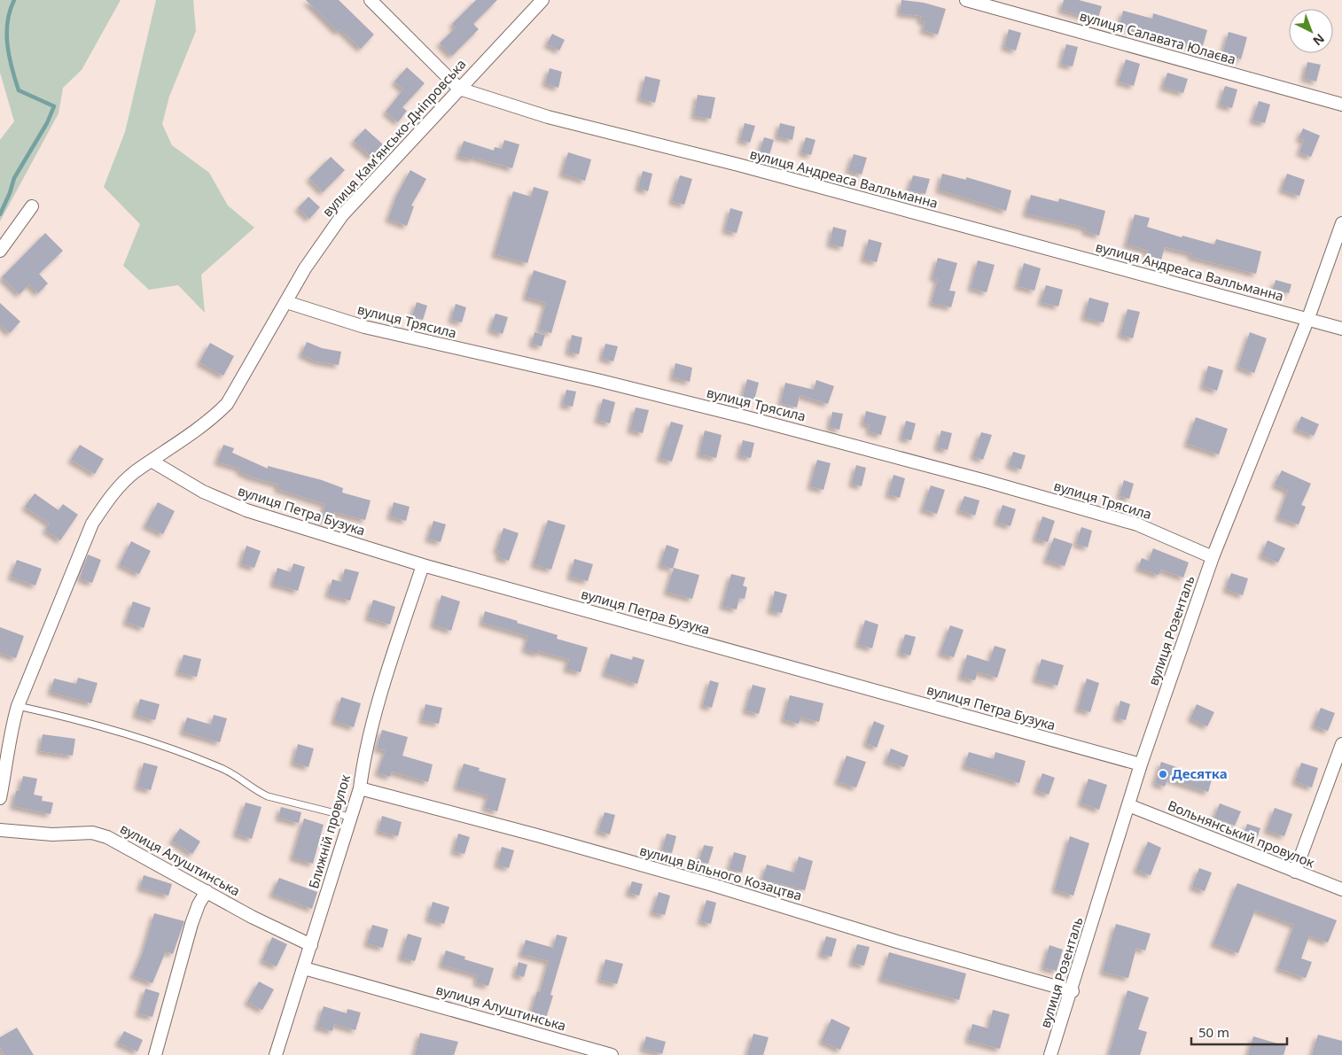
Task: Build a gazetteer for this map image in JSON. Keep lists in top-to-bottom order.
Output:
{
  "streets": {
    "street": [
      "вулиця Салавата Юлаєва",
      "вулиця Кам’янсько-Дніпровська",
      "вулиця Андреаса Валльманна",
      "вулиця Трясила",
      "вулиця Петра Бузука",
      "вулиця Розенталь",
      "Ближній провулок",
      "Вольнянський провулок",
      "вулиця Алуштинська",
      "вулиця Вільного Козацтва"
    ]
  },
  "crossings": [
    ["вулиця Кам’янсько-Дніпровська", "вулиця Андреаса Валльманна"],
    ["вулиця Кам’янсько-Дніпровська", "вулиця Трясила"],
    ["вулиця Кам’янсько-Дніпровська", "вулиця Петра Бузука"],
    ["вулиця Андреаса Валльманна", "вулиця Розенталь"],
    ["вулиця Трясила", "вулиця Розенталь"],
    ["вулиця Петра Бузука", "вулиця Розенталь"],
    ["вулиця Петра Бузука", "Ближній провулок"],
    ["вулиця Розенталь", "Вольнянський провулок"],
    ["вулиця Розенталь", "вулиця Вільного Козацтва"],
    ["Ближній провулок", "вулиця Алуштинська"],
    ["Ближній провулок", "вулиця Вільного Козацтва"]
  ],
  "places": ["Десятка"],
  "scale_bar": "50 m",
  "north": "bottom right"
}
